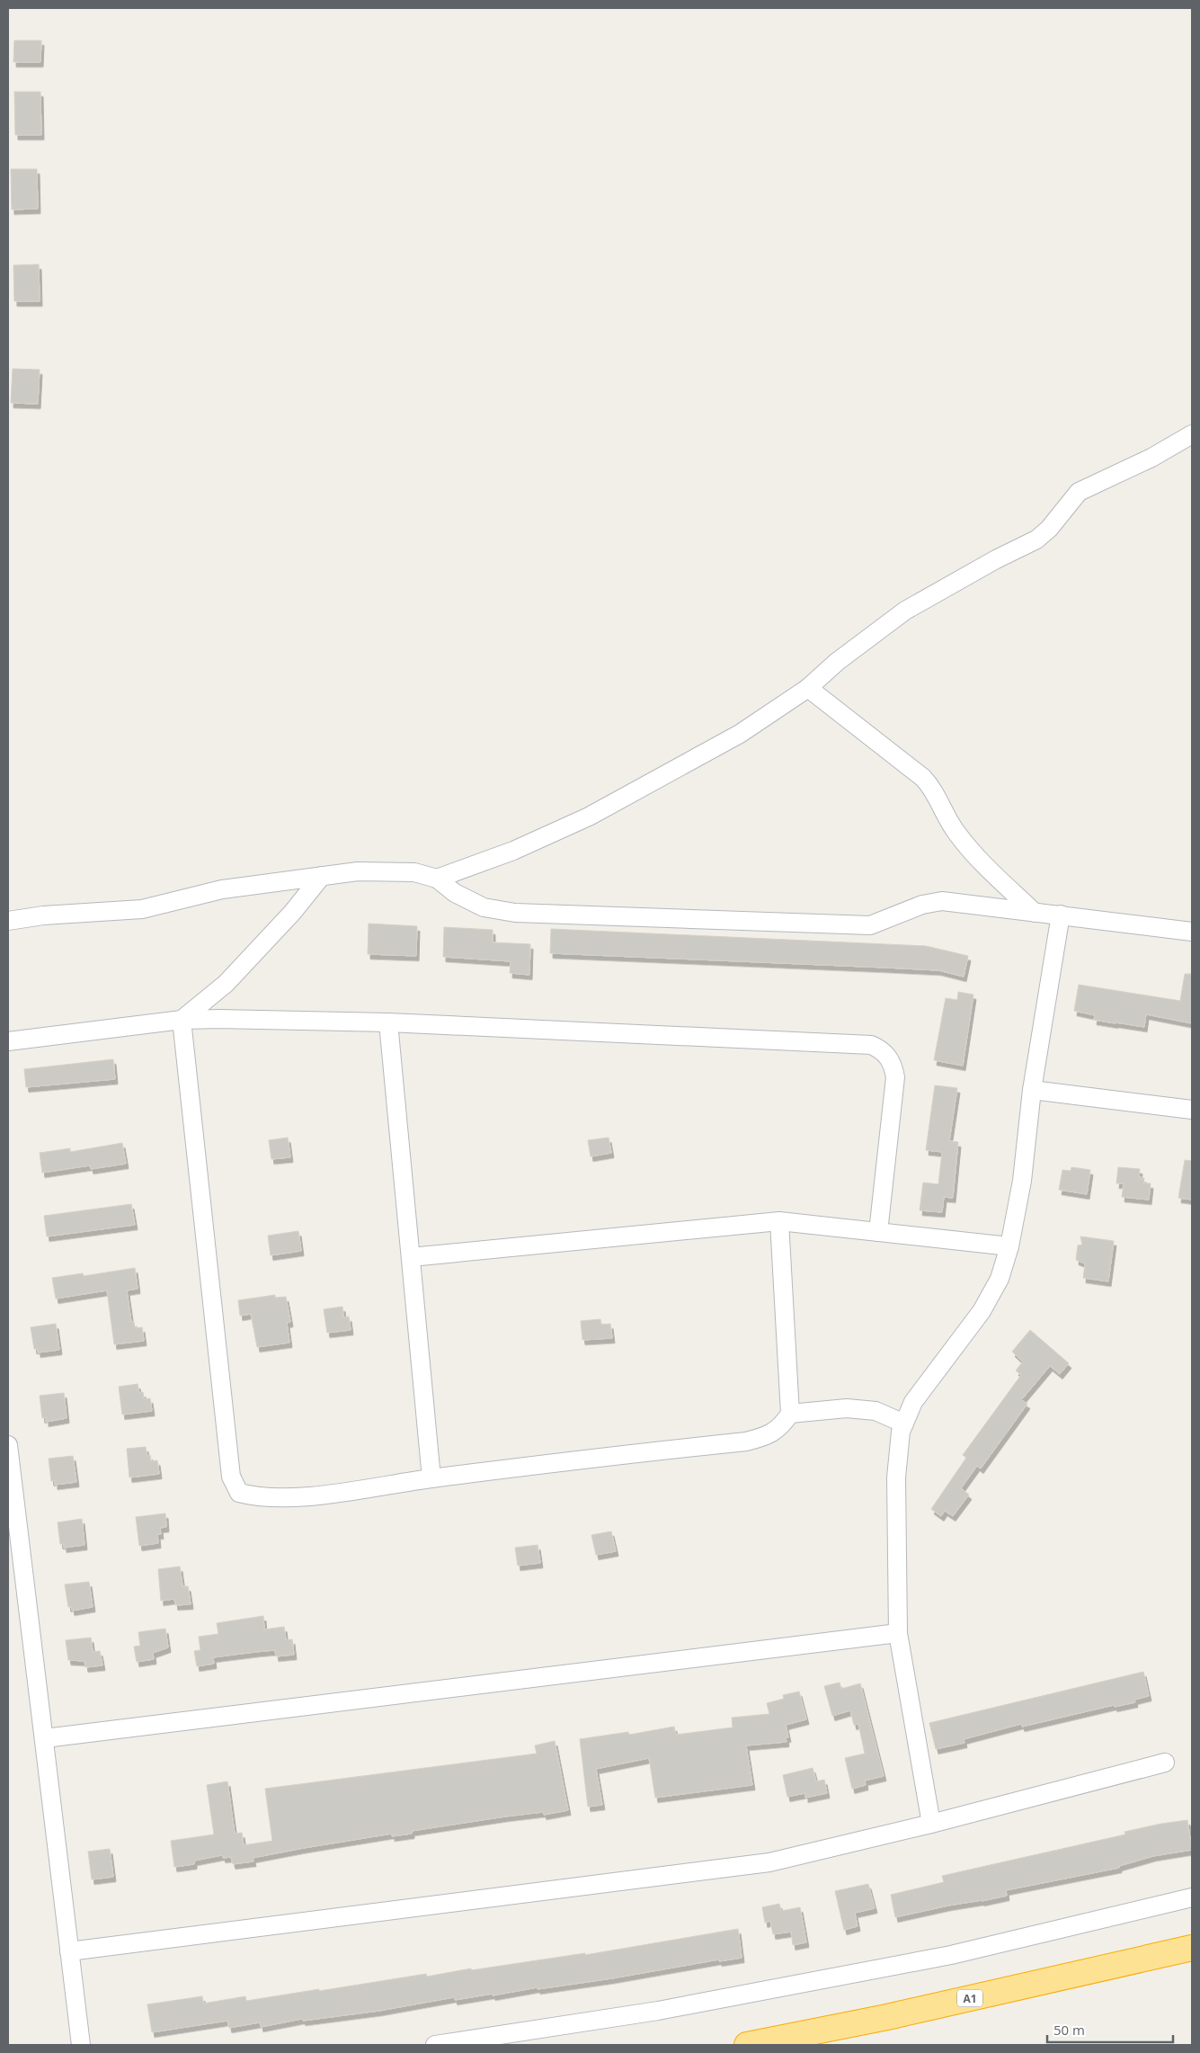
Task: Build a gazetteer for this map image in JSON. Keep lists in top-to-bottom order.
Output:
{
  "streets": {
    "highway": ["A1"]
  },
  "scale_bar": "50 m"
}
